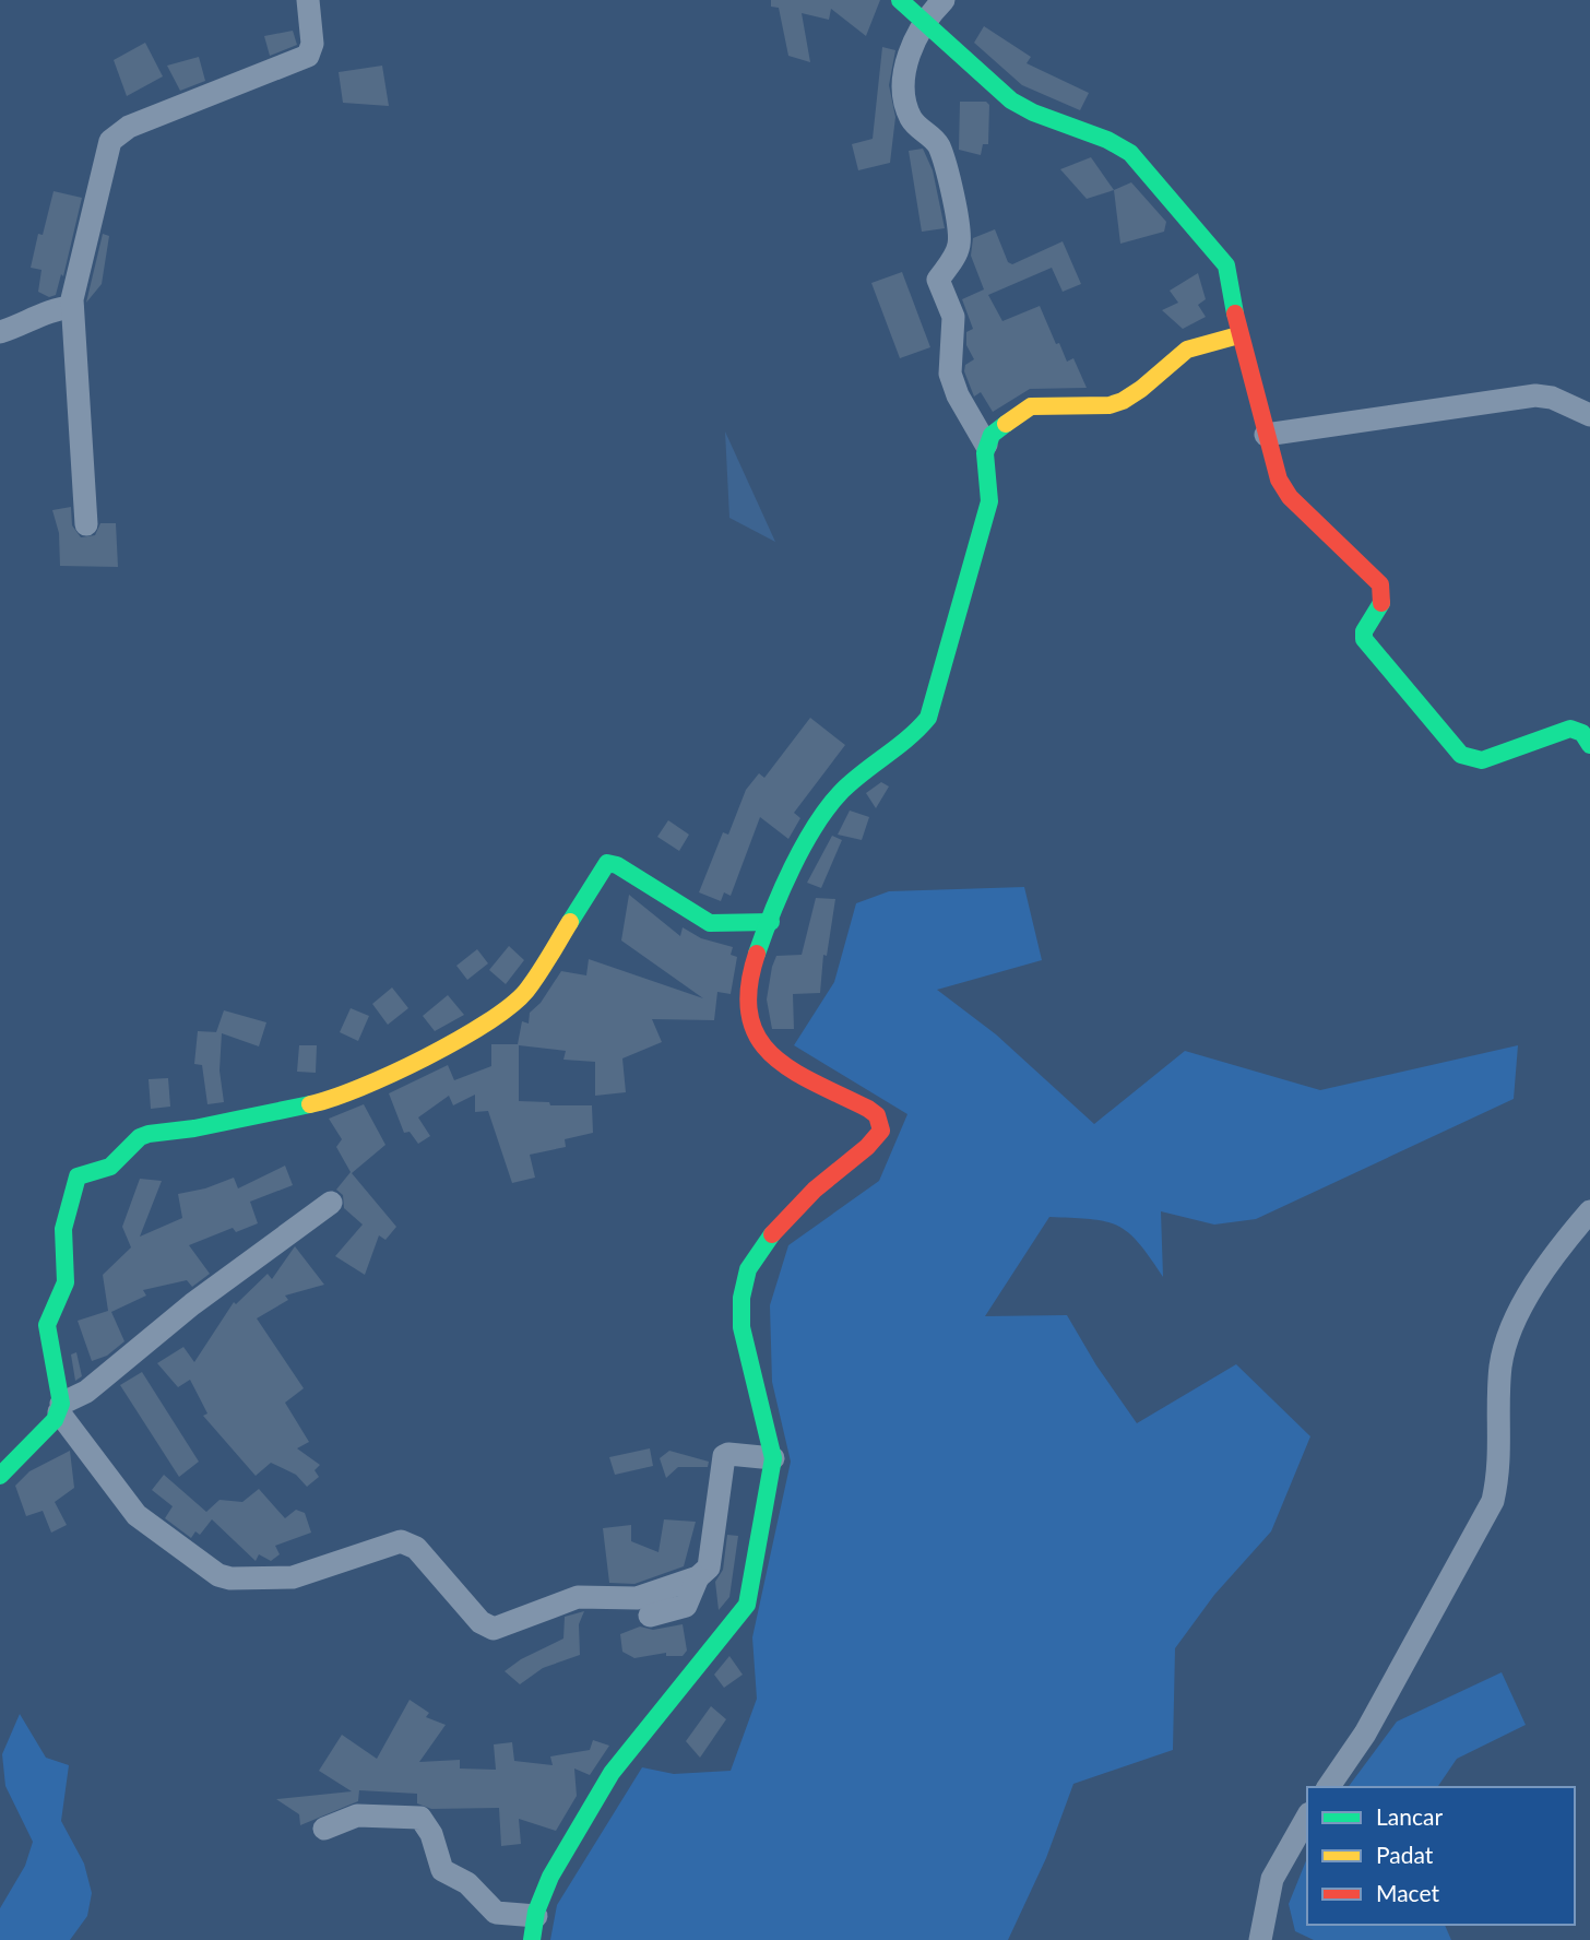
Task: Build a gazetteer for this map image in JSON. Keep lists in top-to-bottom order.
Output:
{
  "legend": ["Lancar", "Padat", "Macet"]
}
